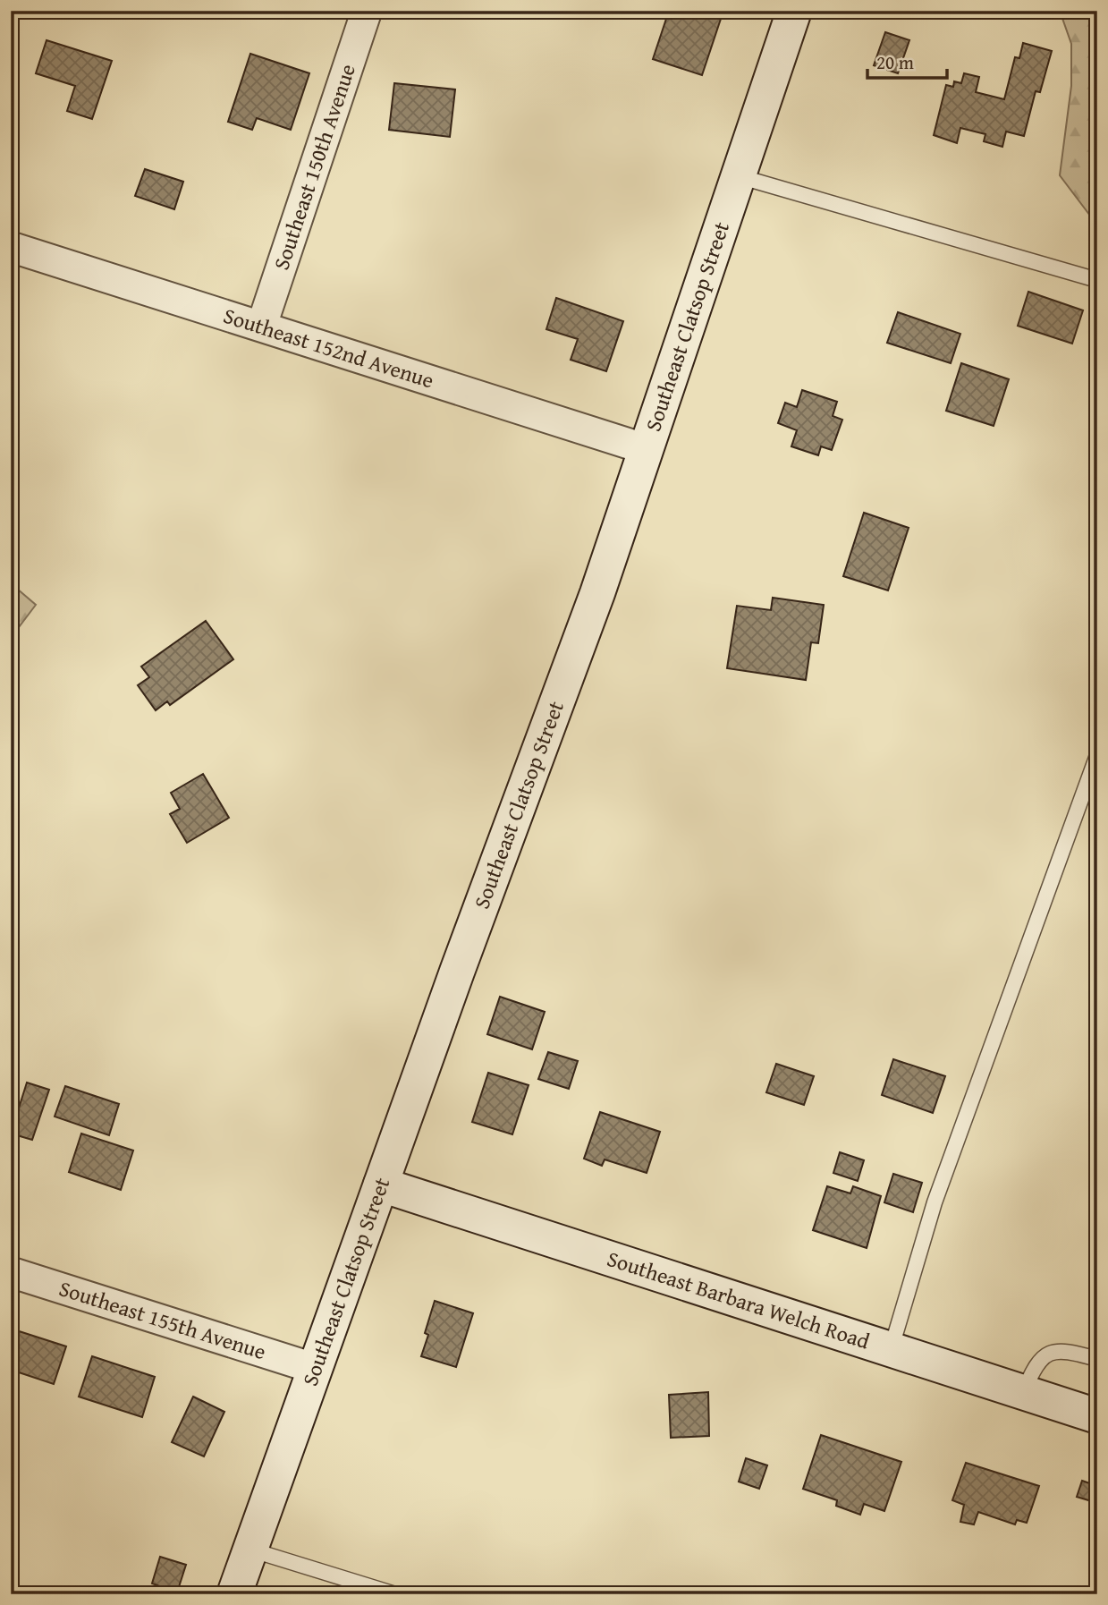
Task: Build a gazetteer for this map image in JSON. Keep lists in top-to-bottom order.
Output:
{
  "streets": {
    "street": [
      "Southeast 150th Avenue",
      "Southeast Clatsop Street",
      "Southeast 152nd Avenue",
      "Southeast Barbara Welch Road",
      "Southeast 155th Avenue"
    ]
  },
  "crossings": [
    ["Southeast 150th Avenue", "Southeast 152nd Avenue"],
    ["Southeast Clatsop Street", "Southeast 152nd Avenue"],
    ["Southeast Clatsop Street", "Southeast Barbara Welch Road"],
    ["Southeast Clatsop Street", "Southeast 155th Avenue"]
  ],
  "scale_bar": "20 m"
}
